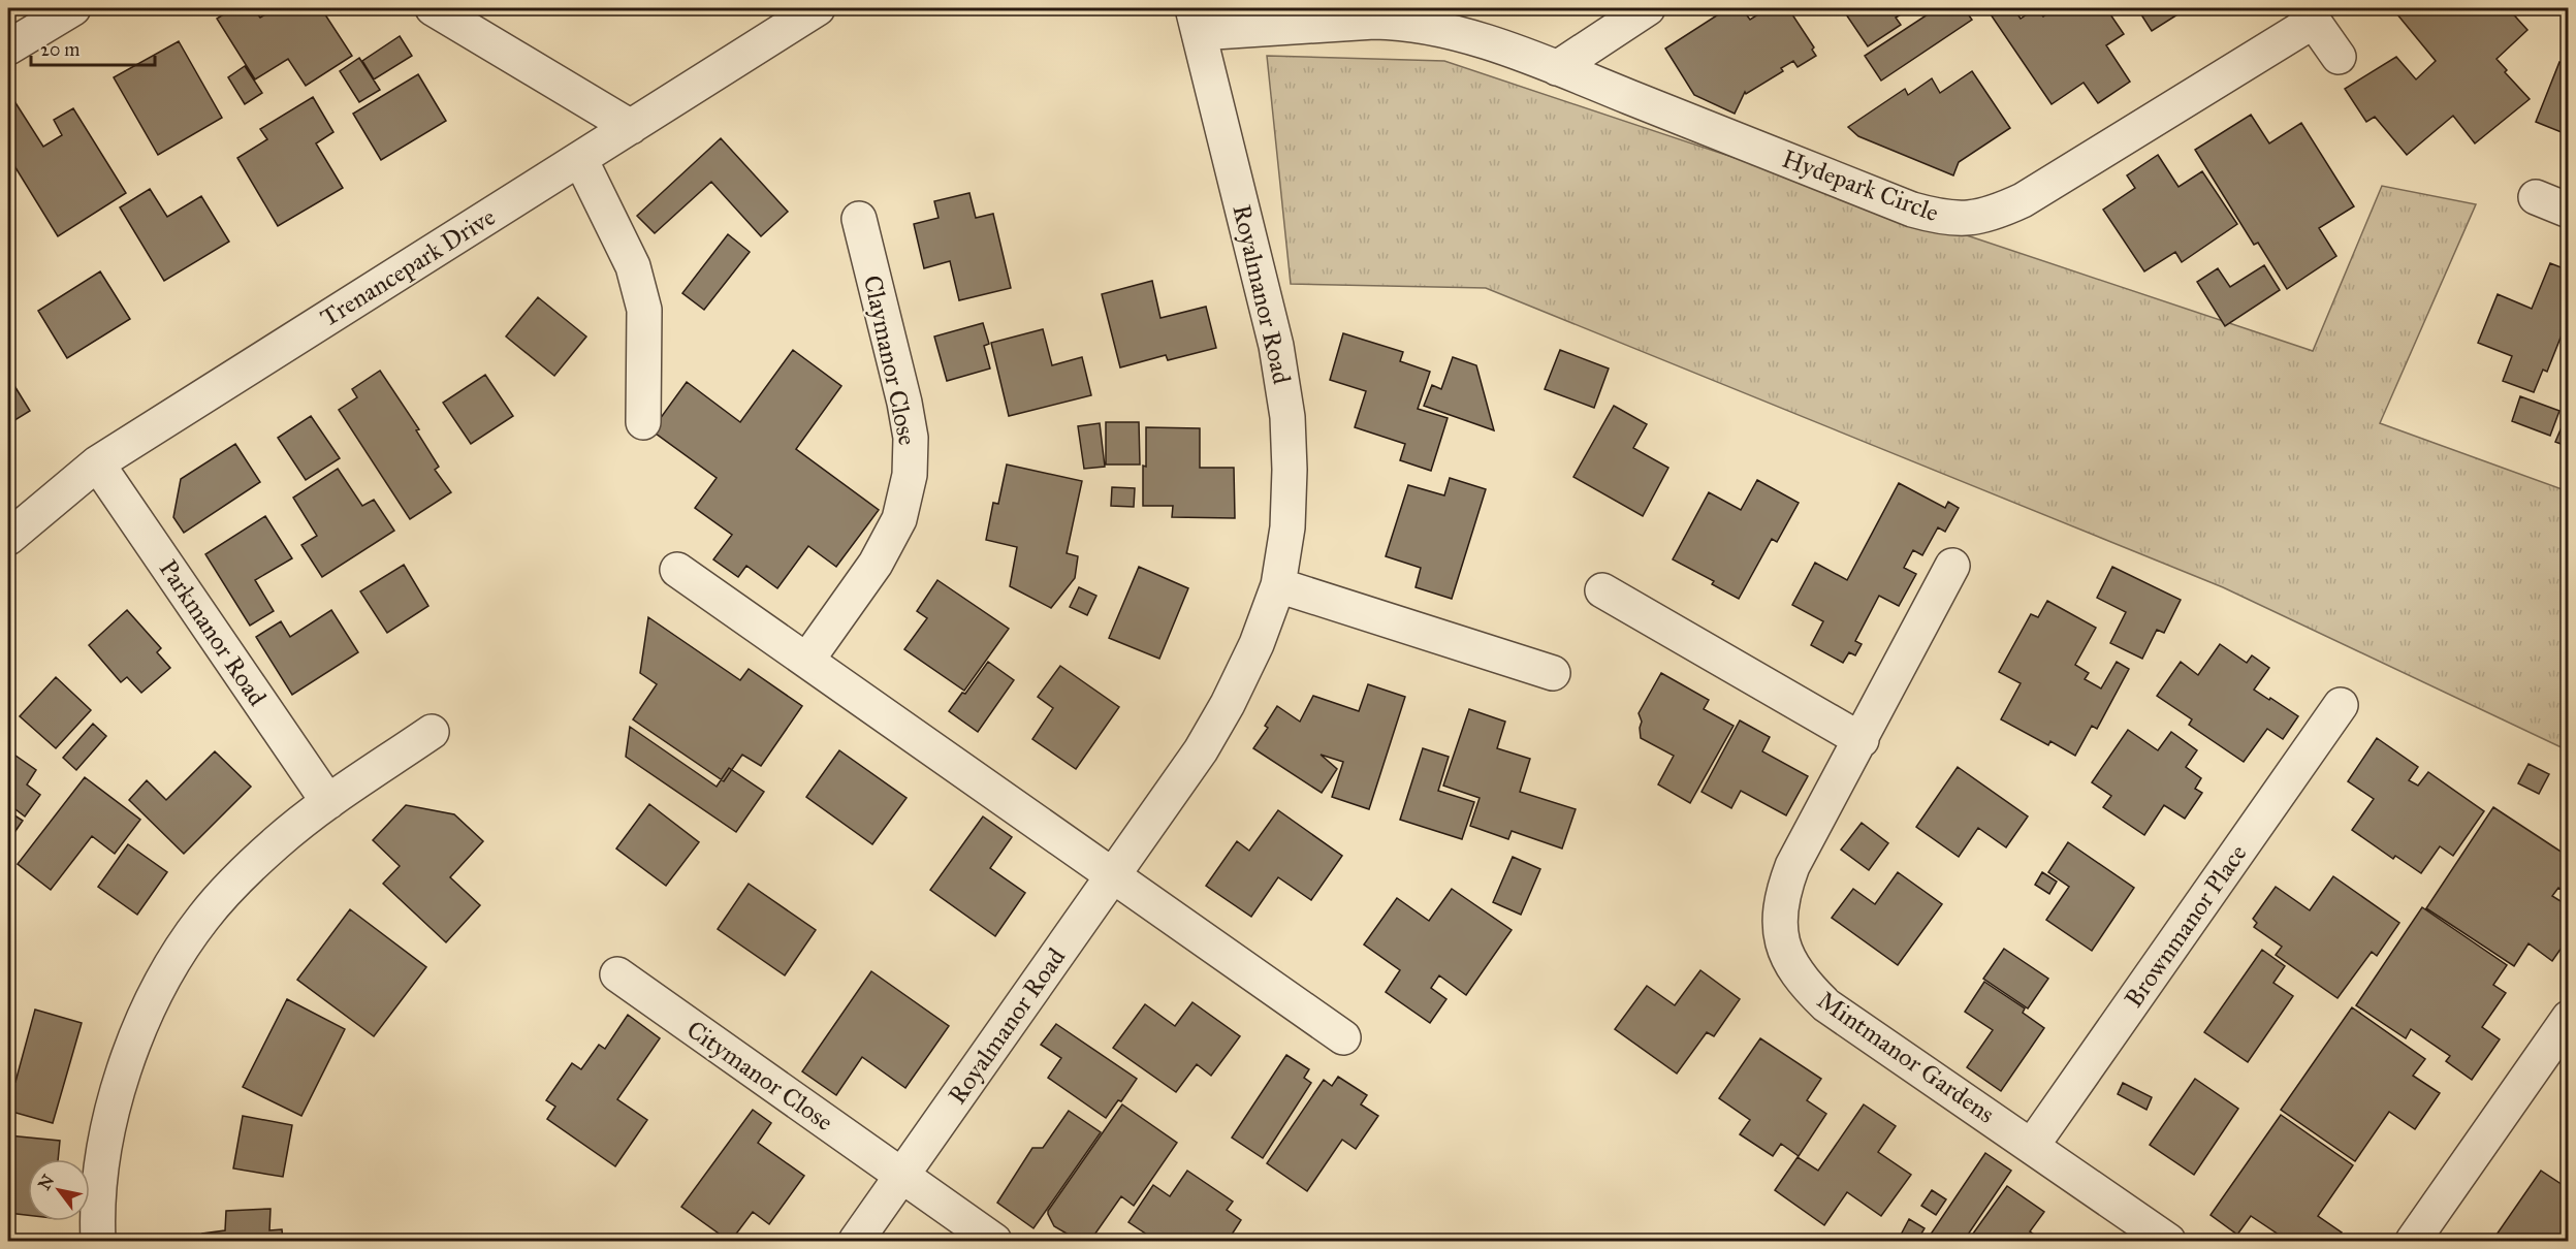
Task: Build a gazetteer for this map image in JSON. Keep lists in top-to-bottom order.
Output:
{
  "streets": {
    "street": [
      "Hydepark Circle",
      "Trenancepark Drive",
      "Royalmanor Road",
      "Claymanor Close",
      "Parkmanor Road",
      "Brownmanor Place",
      "Mintmanor Gardens",
      "Citymanor Close"
    ]
  },
  "crossings": [
    ["Hydepark Circle", "Royalmanor Road"],
    ["Trenancepark Drive", "Parkmanor Road"],
    ["Royalmanor Road", "Citymanor Close"],
    ["Brownmanor Place", "Mintmanor Gardens"]
  ],
  "scale_bar": "20 m",
  "north": "top left"
}
